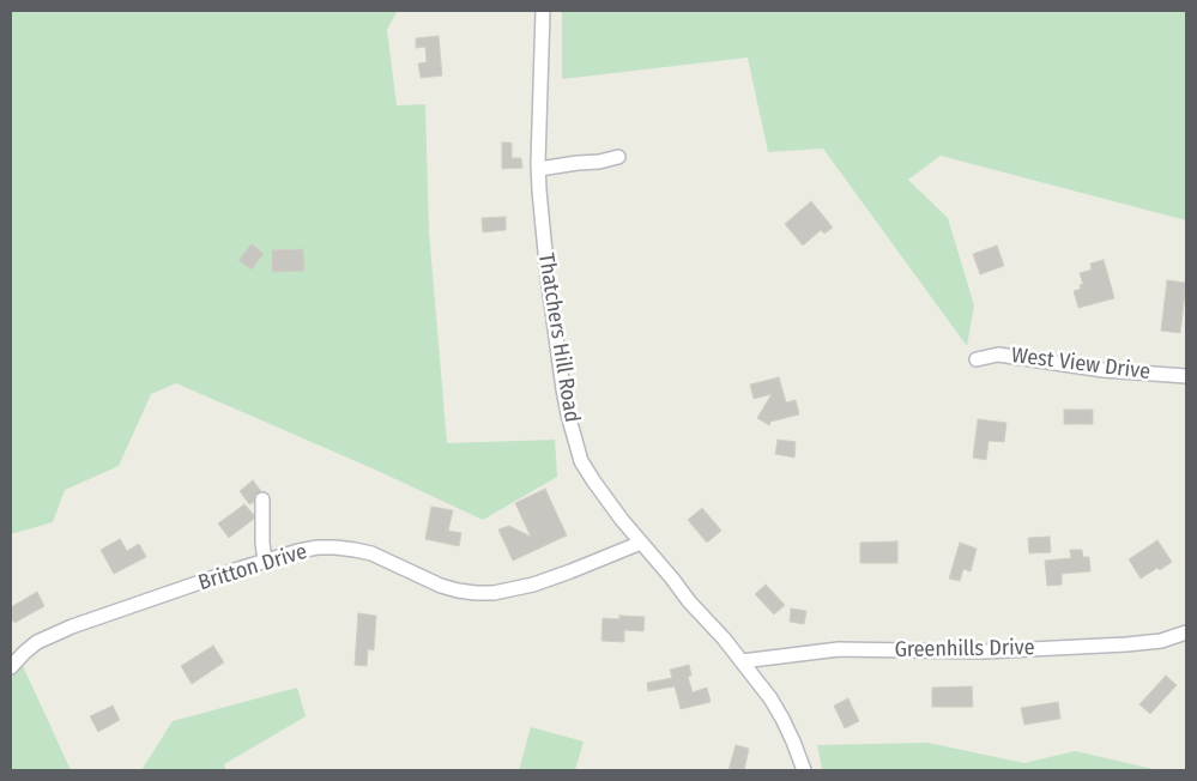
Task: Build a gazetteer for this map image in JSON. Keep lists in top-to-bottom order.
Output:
{
  "streets": {
    "street": [
      "Thatchers Hill Road",
      "West View Drive",
      "Britton Drive",
      "Greenhills Drive"
    ]
  },
  "crossings": [
    ["Thatchers Hill Road", "Britton Drive"],
    ["Thatchers Hill Road", "Greenhills Drive"]
  ]
}
